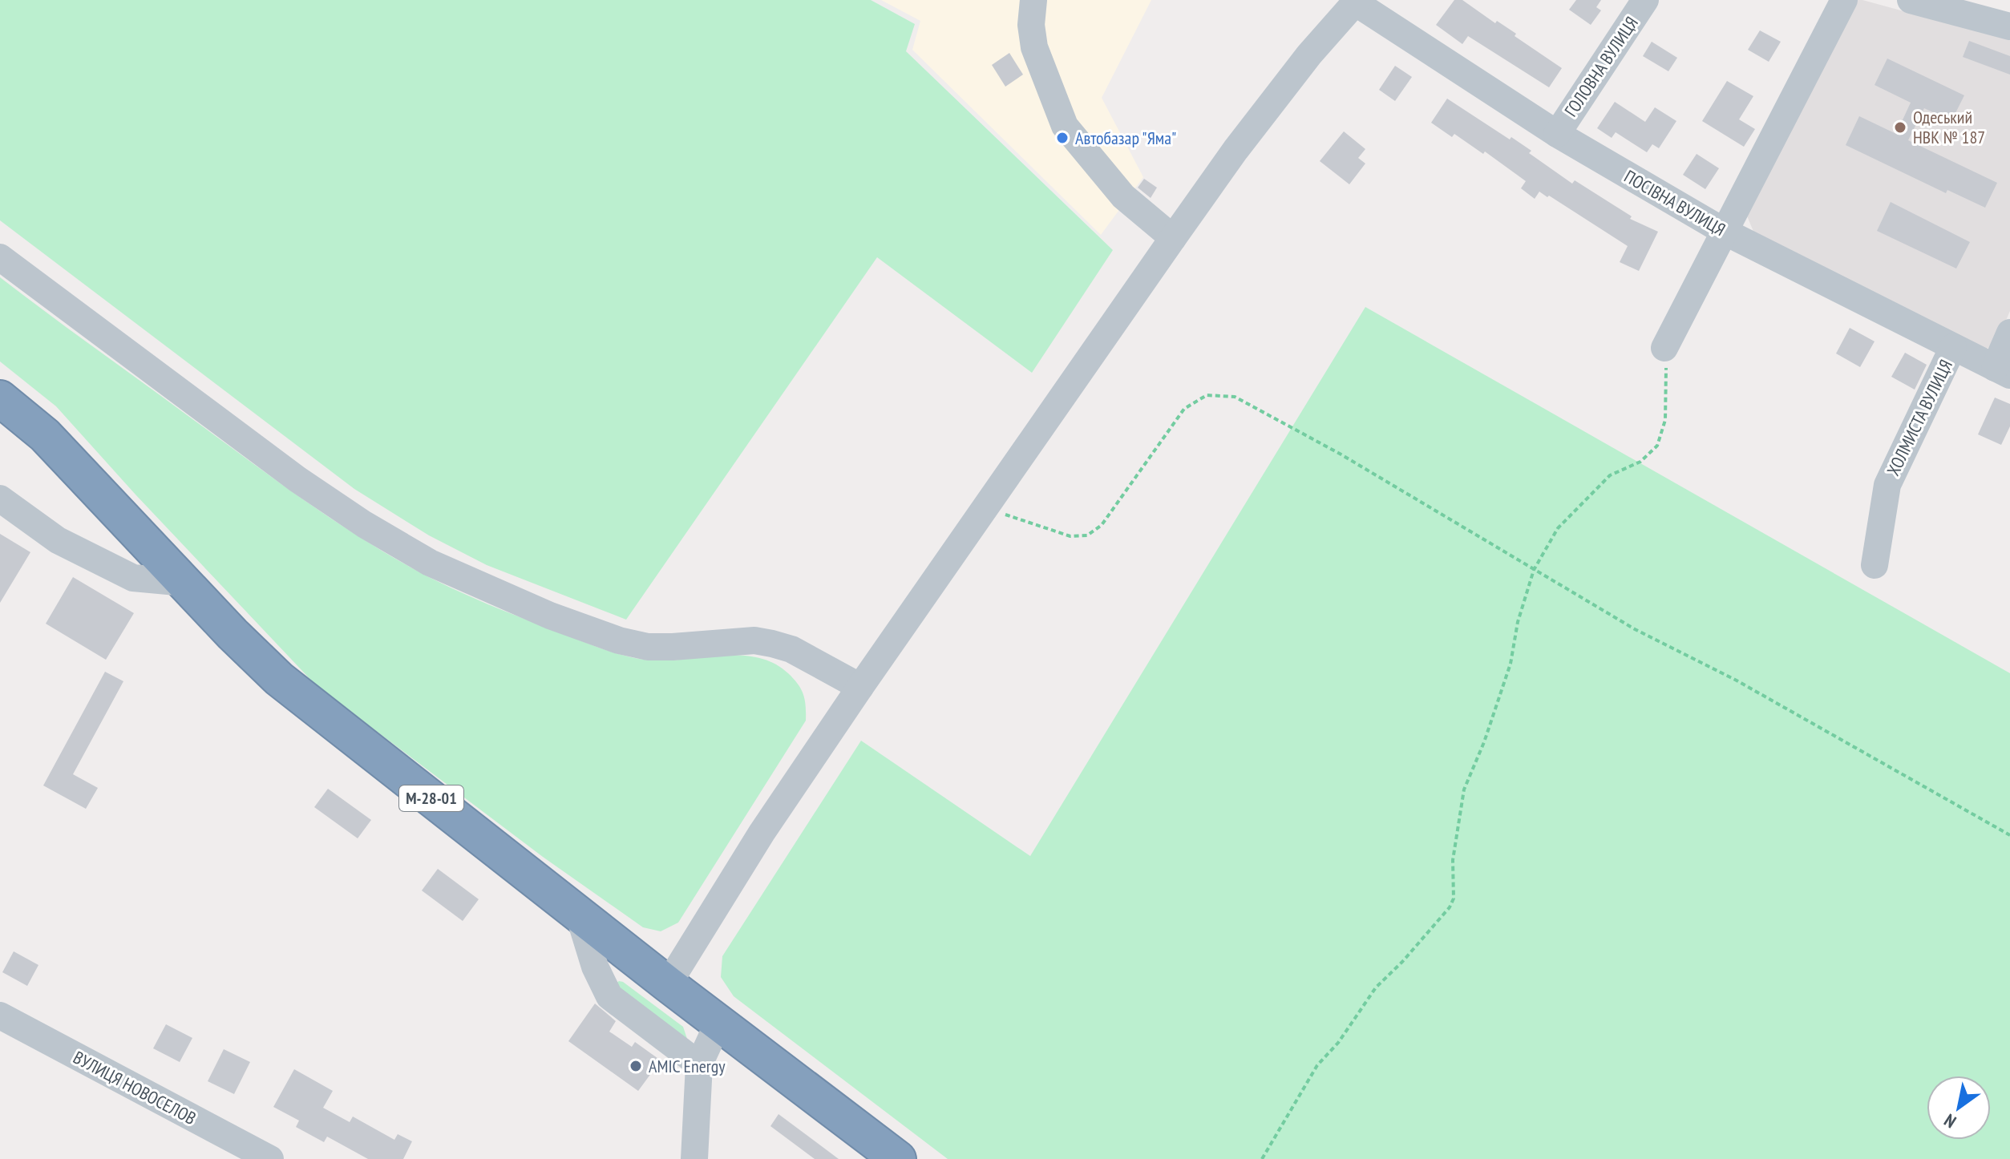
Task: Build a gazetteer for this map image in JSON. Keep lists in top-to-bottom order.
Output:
{
  "streets": {
    "highway": ["М-28-01"],
    "street": [
      "ГОЛОВНА ВУЛИЦЯ",
      "ПОСІВНА ВУЛИЦЯ",
      "ХОЛМИСТА ВУЛИЦЯ",
      "ВУЛИЦЯ НОВОСЕЛОВ"
    ]
  },
  "crossings": [
    ["ГОЛОВНА ВУЛИЦЯ", "ПОСІВНА ВУЛИЦЯ"],
    ["ПОСІВНА ВУЛИЦЯ", "ХОЛМИСТА ВУЛИЦЯ"]
  ],
  "places": ["Одеський НВК № 187", "Автобазар \"Яма\"", "AMIC Energy"],
  "north": "bottom left"
}
